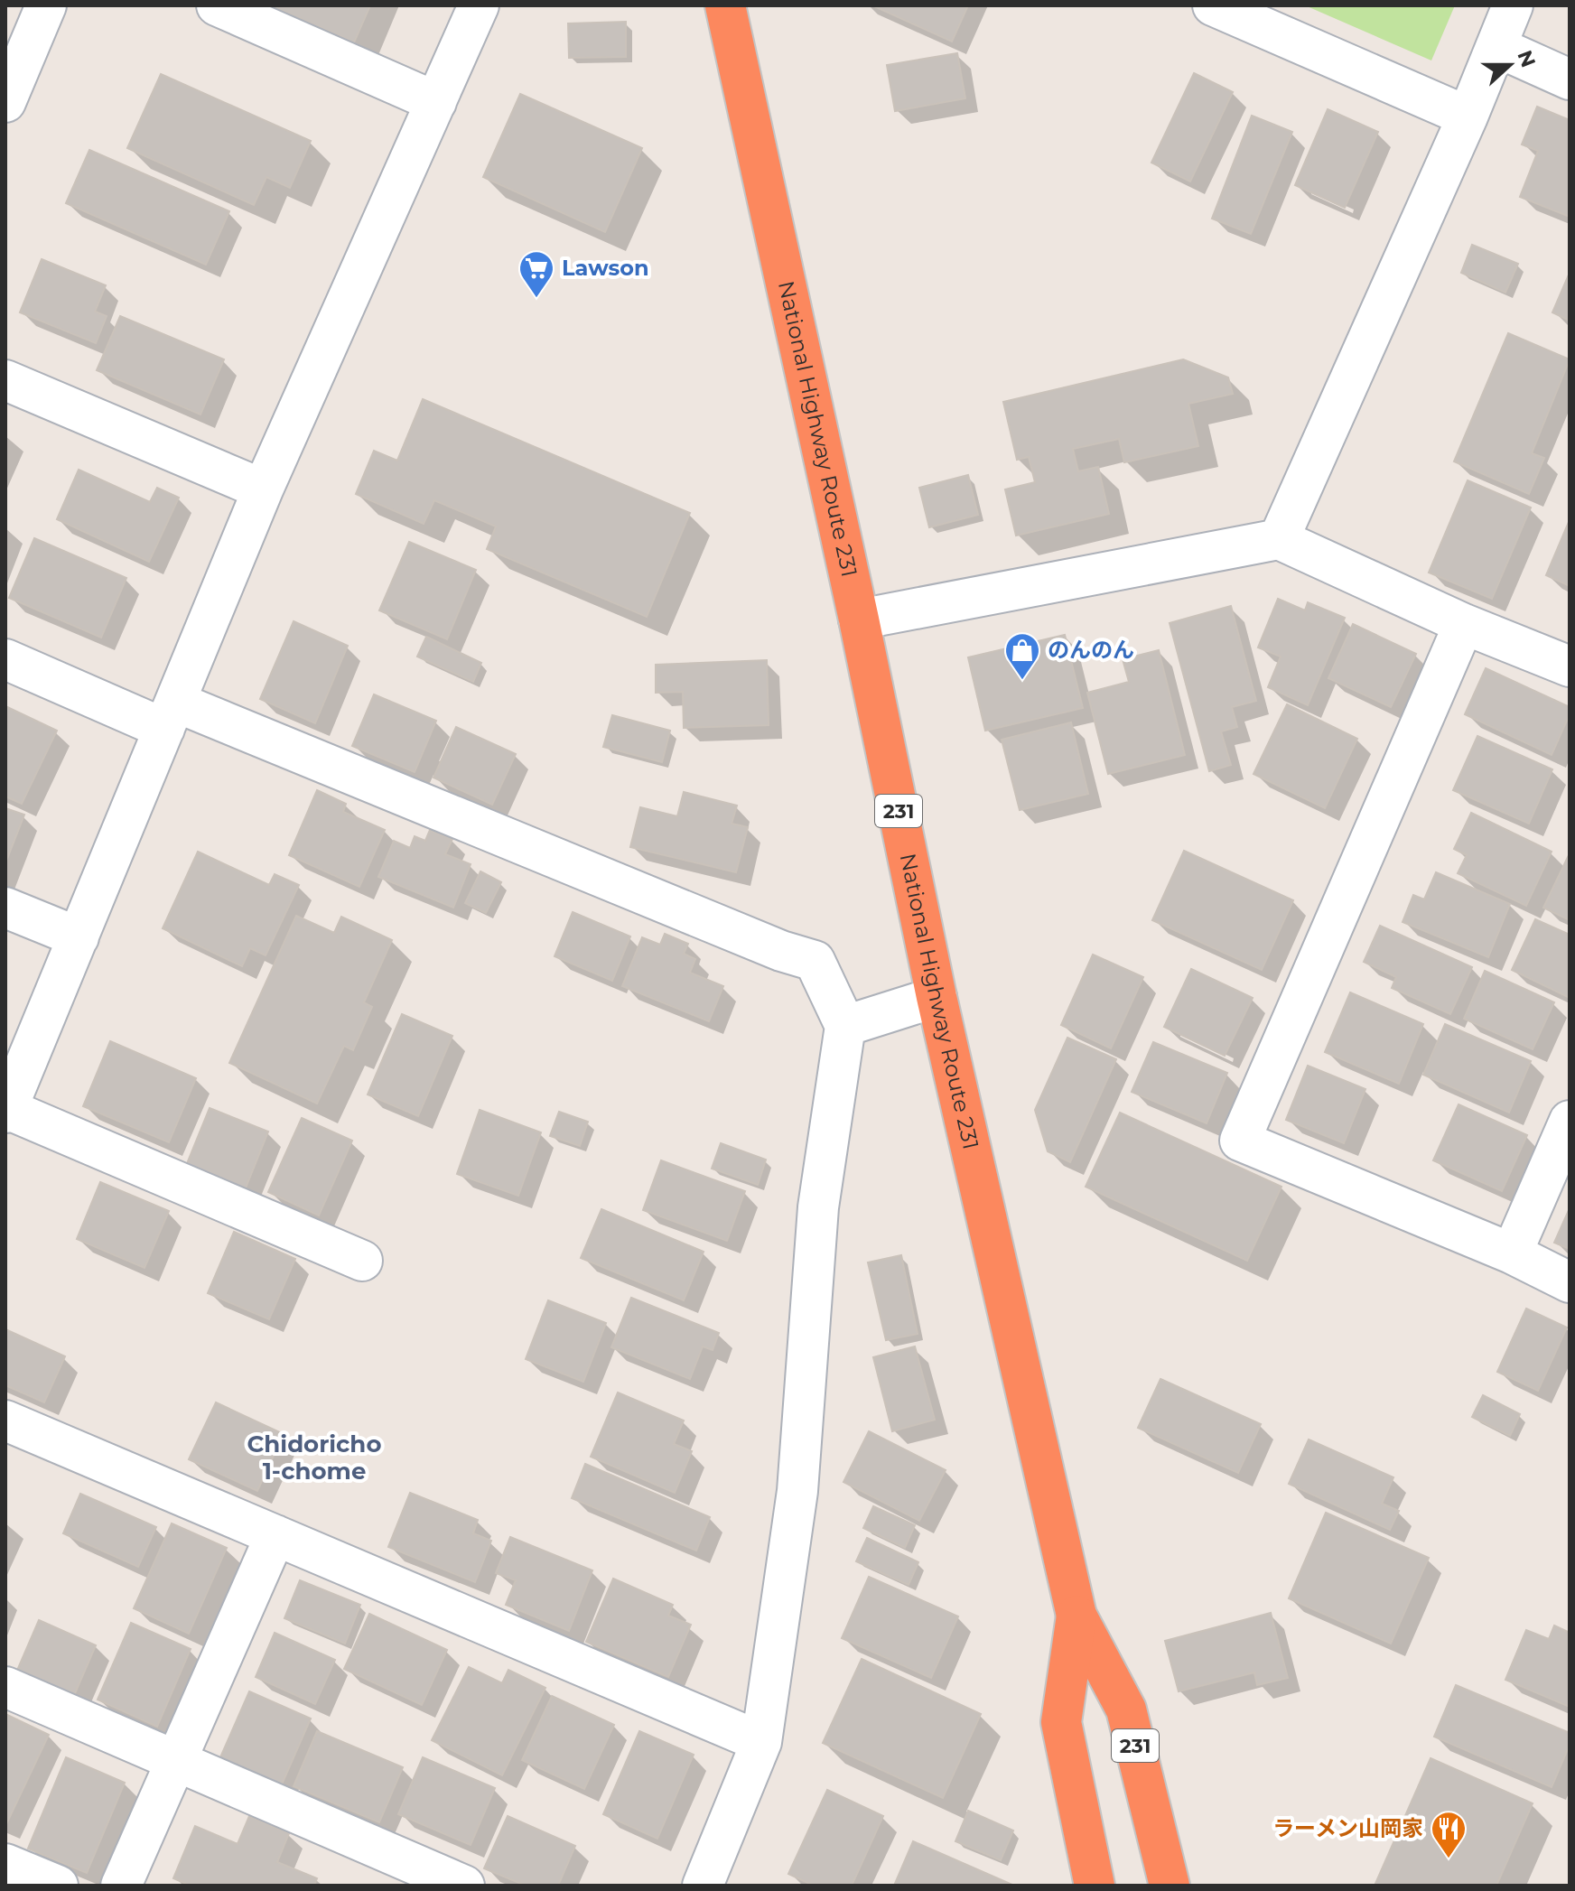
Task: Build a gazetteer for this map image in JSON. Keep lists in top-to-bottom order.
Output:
{
  "streets": {
    "highway": ["National Highway Route 231", "231"]
  },
  "districts": ["Chidoricho 1-chome"],
  "places": {
    "supermarket": ["Lawson"],
    "shop": ["のんのん"],
    "restaurant": ["ラーメン山岡家"]
  },
  "north": "right"
}
